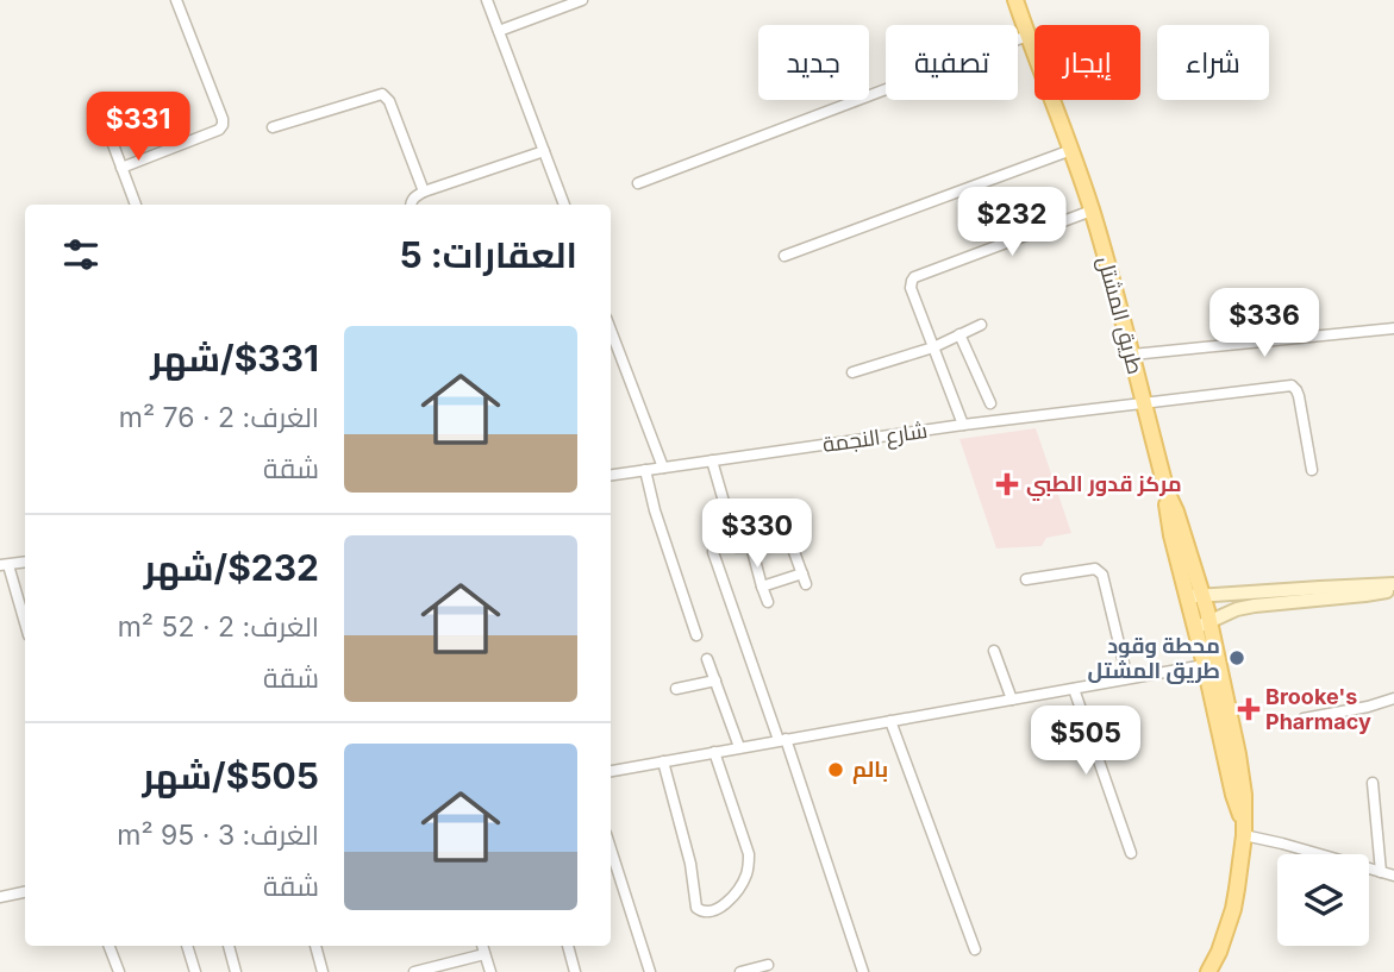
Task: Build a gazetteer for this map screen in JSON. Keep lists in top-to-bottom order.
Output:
{
  "streets": {
    "main road": ["طريق المشتل"],
    "street": ["شارع النجمة"]
  },
  "crossings": [
    ["طريق المشتل", "شارع النجمة"]
  ],
  "places": {
    "health": ["مركز قدور الطبي", "Brooke's Pharmacy"],
    "other": ["محطة وقود طريق المشتل", "بالم"]
  },
  "page": {
    "chip": [
      "شراء",
      "إيجار",
      "تصفية",
      "جديد"
    ],
    "price": [
      "$331",
      "$232",
      "$336",
      "$330",
      "$505"
    ],
    "heading": "العقارات: 5",
    "list": [
      {
        "name": "$331/شهر",
        "note": "الغرف: 2 · 76 m² · شقة"
      },
      {
        "name": "$232/شهر",
        "note": "الغرف: 2 · 52 m² · شقة"
      },
      {
        "name": "$505/شهر",
        "note": "الغرف: 3 · 95 m² · شقة"
      }
    ]
  }
}
